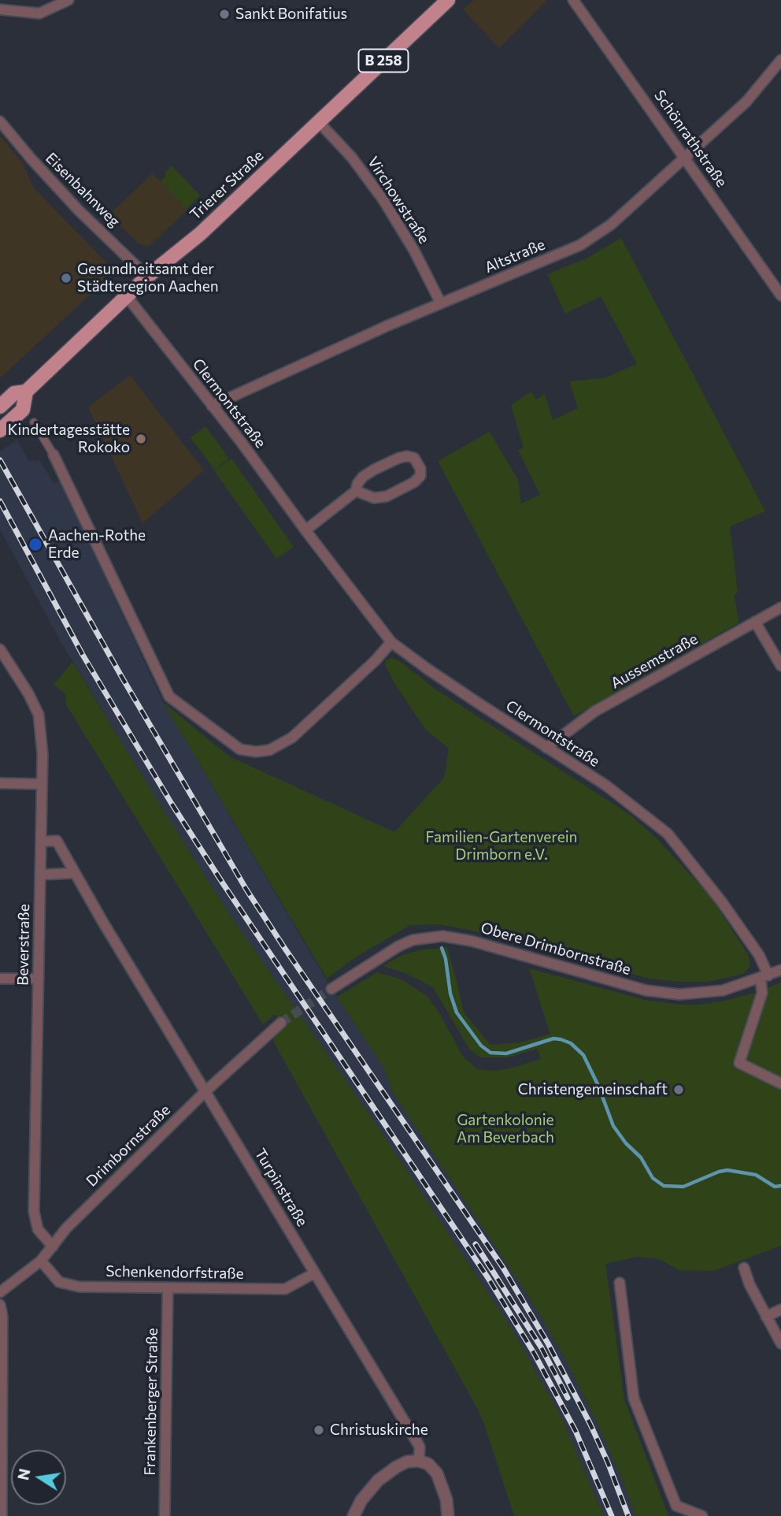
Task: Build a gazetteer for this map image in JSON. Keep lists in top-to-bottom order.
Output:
{
  "streets": {
    "main road": ["B 258", "Trierer Straße"],
    "street": [
      "Schönrathstraße",
      "Eisenbahnweg",
      "Virchowstraße",
      "Altstraße",
      "Clermontstraße",
      "Aussemstraße",
      "Beverstraße",
      "Obere Drimbornstraße",
      "Drimbornstraße",
      "Turpinstraße",
      "Schenkendorfstraße",
      "Frankenberger Straße"
    ]
  },
  "crossings": [
    ["B 258", "Trierer Straße"],
    ["Schönrathstraße", "Altstraße"],
    ["Trierer Straße", "Eisenbahnweg"],
    ["Trierer Straße", "Virchowstraße"],
    ["Trierer Straße", "Clermontstraße"],
    ["Virchowstraße", "Altstraße"],
    ["Altstraße", "Clermontstraße"],
    ["Clermontstraße", "Aussemstraße"],
    ["Clermontstraße", "Obere Drimbornstraße"],
    ["Beverstraße", "Drimbornstraße"],
    ["Beverstraße", "Turpinstraße"],
    ["Drimbornstraße", "Turpinstraße"],
    ["Drimbornstraße", "Schenkendorfstraße"],
    ["Turpinstraße", "Schenkendorfstraße"],
    ["Schenkendorfstraße", "Frankenberger Straße"]
  ],
  "parks": ["Familien-Gartenverein Drimborn e.V.", "Gartenkolonie Am Beverbach"],
  "places": [
    "Sankt Bonifatius",
    "Gesundheitsamt der Städteregion Aachen",
    "Kindertagesstätte Rokoko",
    "Aachen-Rothe Erde",
    "Christengemeinschaft",
    "Christuskirche"
  ],
  "north": "left"
}
